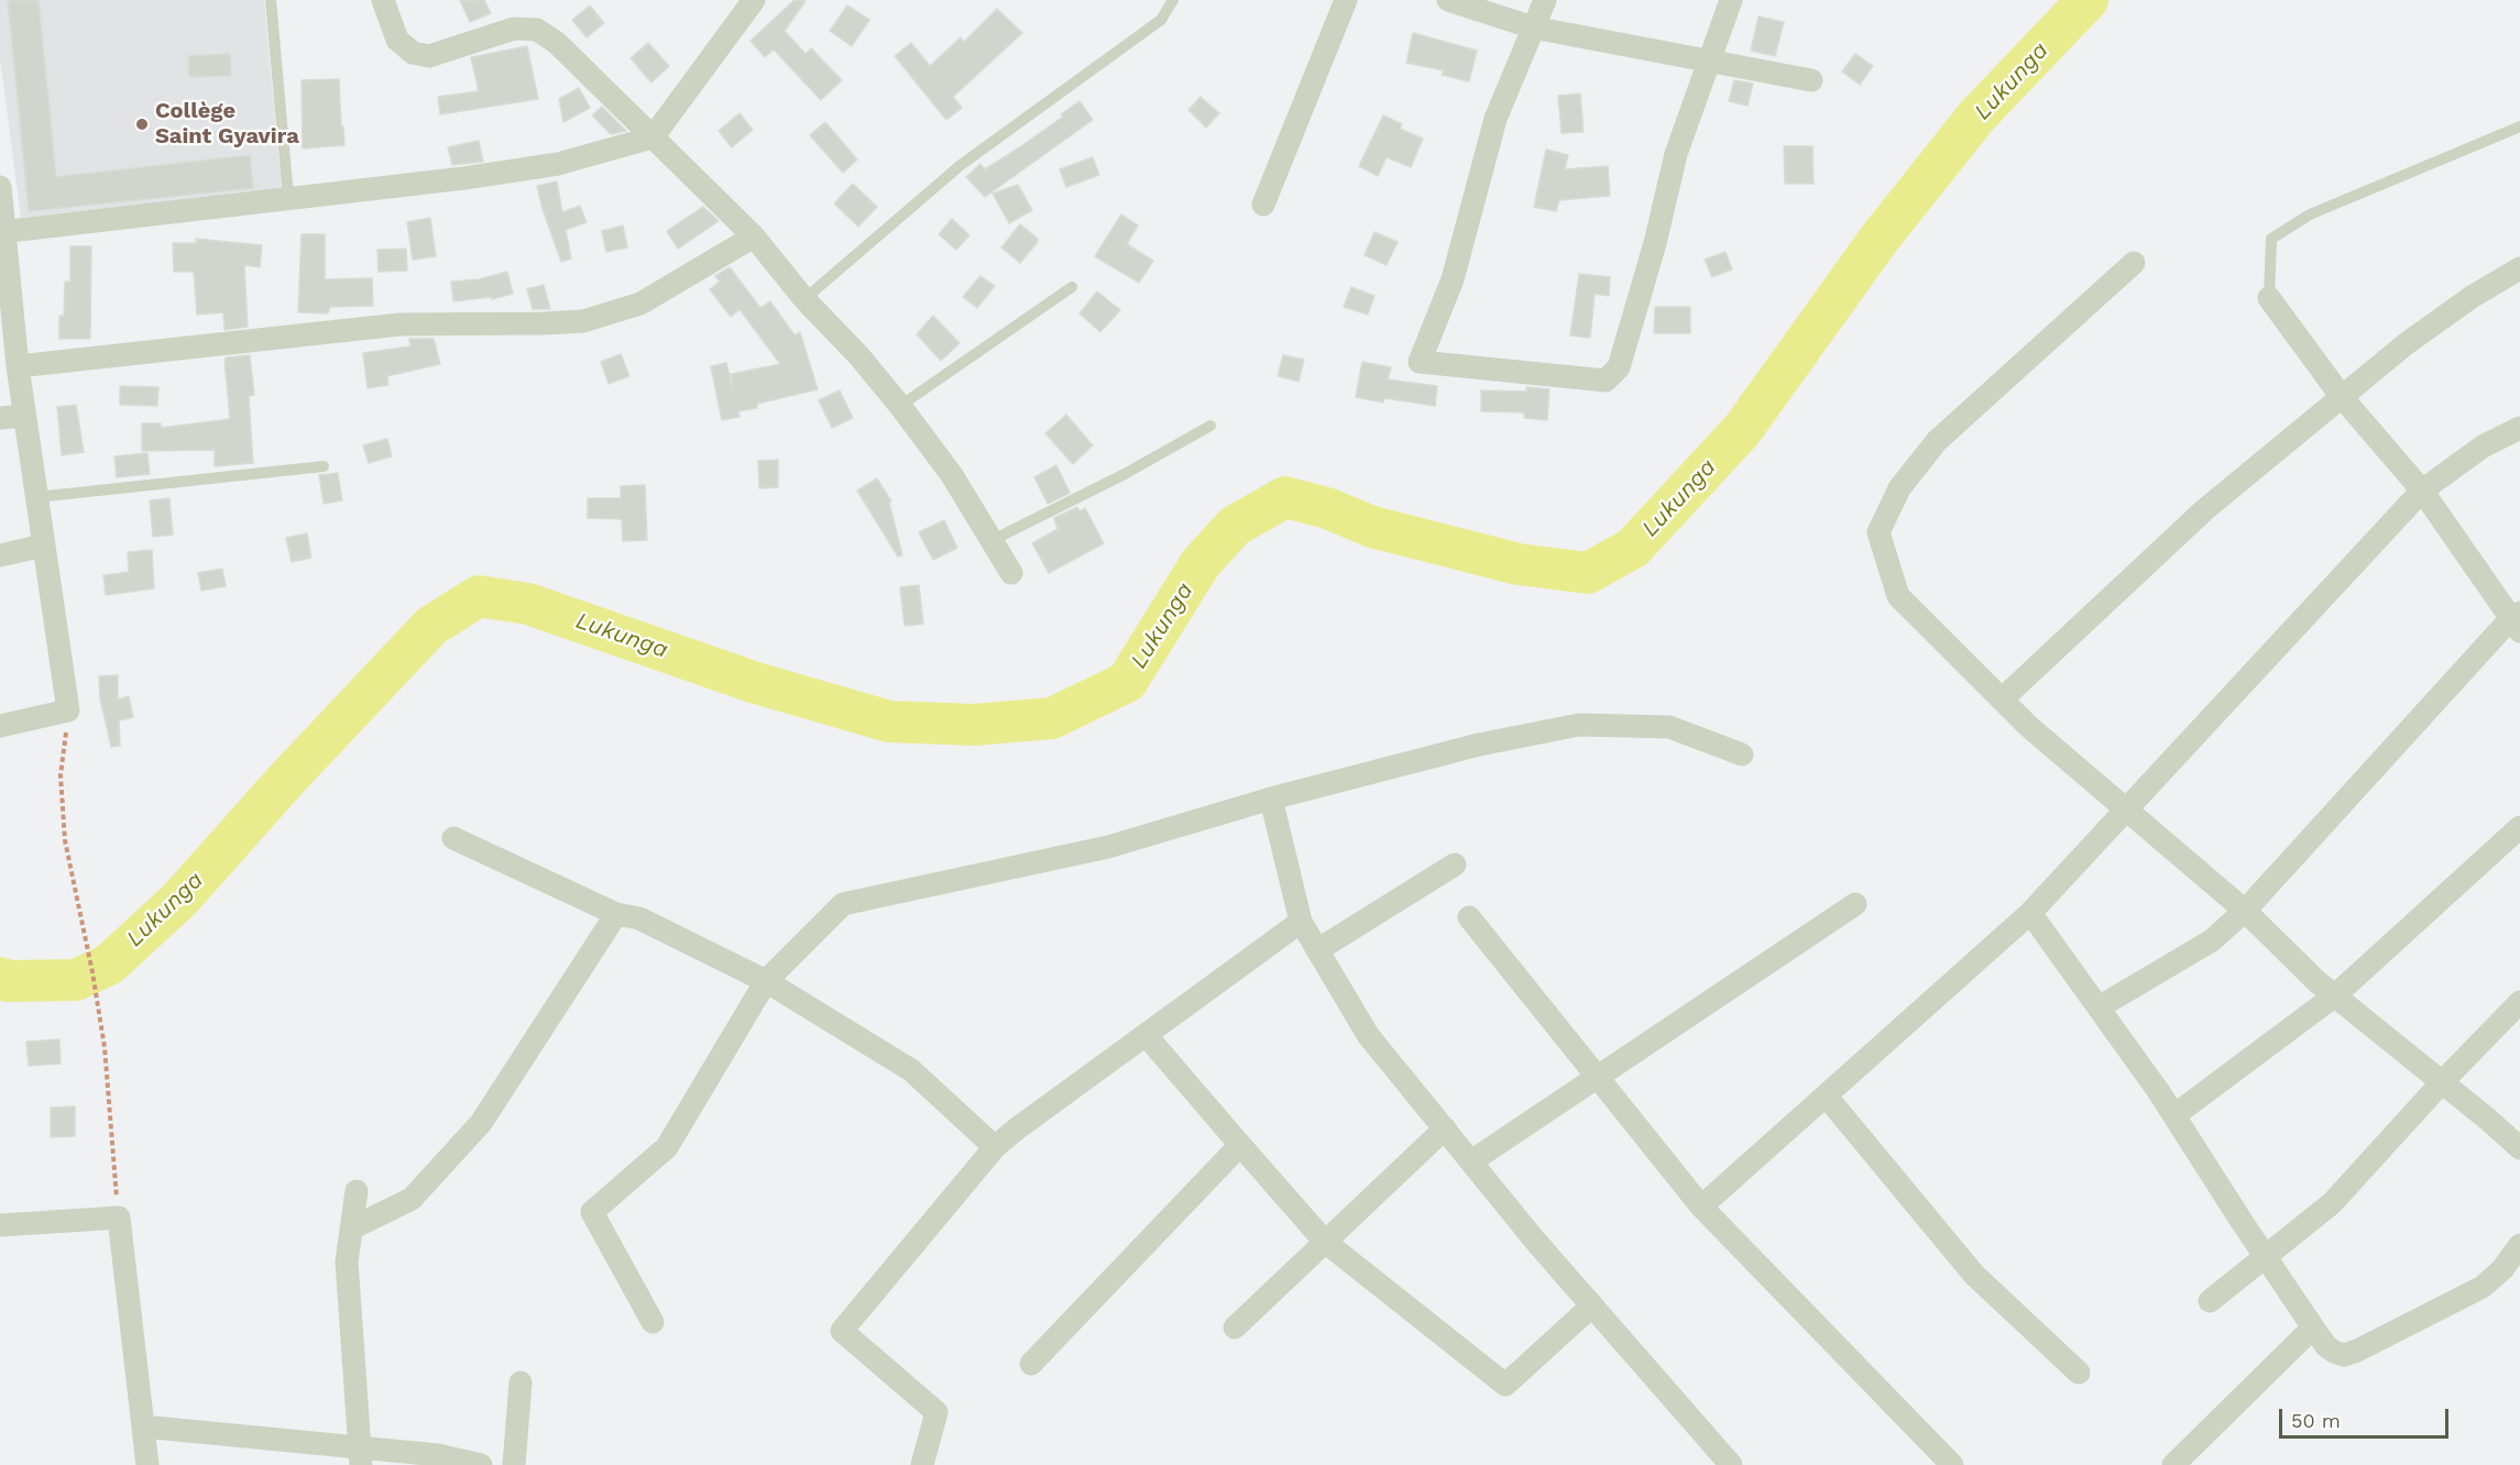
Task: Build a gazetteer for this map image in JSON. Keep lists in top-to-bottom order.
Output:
{
  "water": ["Lukunga"],
  "places": ["Collège Saint Gyavira"],
  "scale_bar": "50 m"
}
